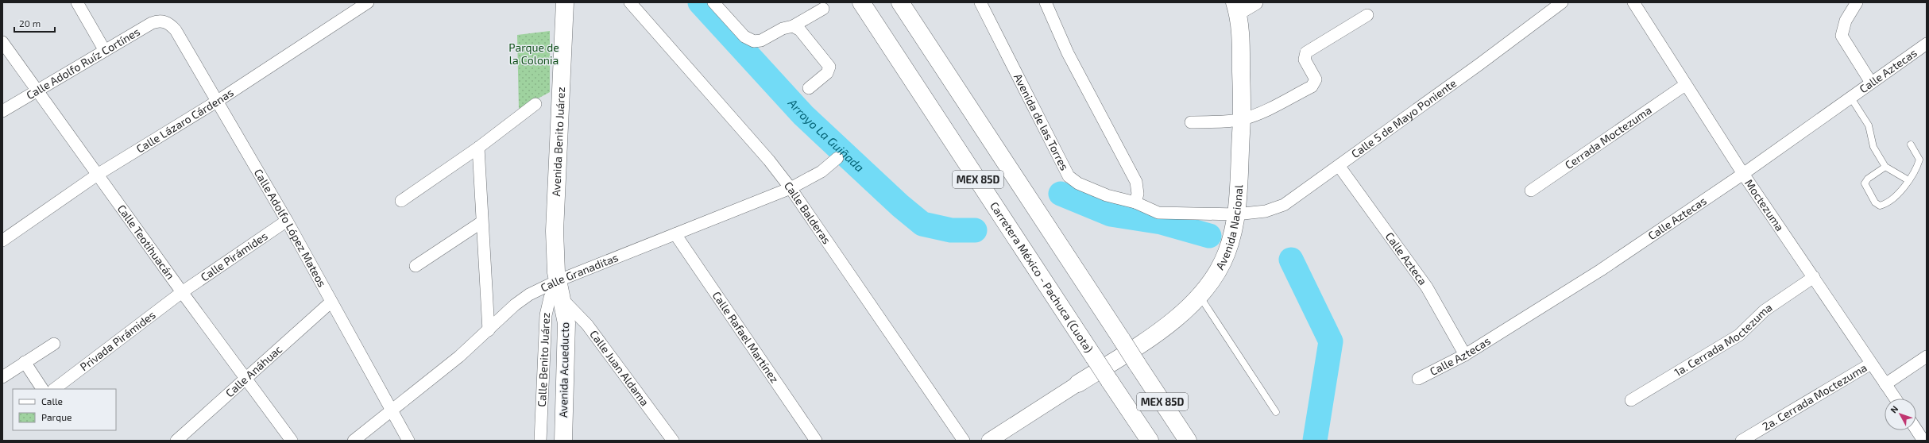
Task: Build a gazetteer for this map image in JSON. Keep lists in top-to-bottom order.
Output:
{
  "streets": {
    "main road": [
      "Avenida Benito Juárez",
      "MEX 85D",
      "Avenida Nacional",
      "Carretera México - Pachuca (Cuota)",
      "Avenida Acueducto"
    ],
    "street": [
      "Calle Adolfo Ruíz Cortínes",
      "Calle Aztecas",
      "Calle 5 de Mayo Poniente",
      "Calle Lázaro Cárdenas",
      "Avenida de las Torres",
      "Cerrada Moctezuma",
      "Moctezuma",
      "Calle Balderas",
      "Calle Adolfo López Mateos",
      "Calle Teotihuacán",
      "Calle Pirámides",
      "Calle Azteca",
      "Calle Granaditas",
      "Calle Rafael Martínez",
      "1a. Cerrada Moctezuma",
      "Privada Pirámides",
      "Calle Benito Juárez",
      "Calle Juan Aldama",
      "Calle Anáhuac",
      "2a. Cerrada Moctezuma"
    ]
  },
  "crossings": [
    ["Calle Adolfo Ruíz Cortínes", "Calle Adolfo López Mateos"],
    ["Calle Adolfo Ruíz Cortínes", "Calle Teotihuacán"],
    ["Calle Aztecas", "Moctezuma"],
    ["Calle Aztecas", "Calle Azteca"],
    ["Calle 5 de Mayo Poniente", "Avenida de las Torres"],
    ["Calle 5 de Mayo Poniente", "Avenida Nacional"],
    ["Calle 5 de Mayo Poniente", "Calle Azteca"],
    ["Calle Lázaro Cárdenas", "Calle Adolfo López Mateos"],
    ["Calle Lázaro Cárdenas", "Calle Teotihuacán"],
    ["Avenida de las Torres", "Avenida Nacional"],
    ["Cerrada Moctezuma", "Moctezuma"],
    ["Avenida Benito Juárez", "Calle Granaditas"],
    ["Avenida Benito Juárez", "Calle Benito Juárez"],
    ["Avenida Benito Juárez", "Avenida Acueducto"],
    ["Moctezuma", "1a. Cerrada Moctezuma"],
    ["Moctezuma", "2a. Cerrada Moctezuma"],
    ["Calle Balderas", "Calle Granaditas"],
    ["Calle Adolfo López Mateos", "Calle Pirámides"],
    ["Calle Adolfo López Mateos", "Calle Granaditas"],
    ["Calle Adolfo López Mateos", "Calle Anáhuac"],
    ["Calle Teotihuacán", "Calle Pirámides"],
    ["Calle Teotihuacán", "Privada Pirámides"],
    ["Calle Teotihuacán", "Calle Anáhuac"],
    ["Calle Pirámides", "Privada Pirámides"],
    ["Calle Granaditas", "Calle Rafael Martínez"],
    ["Calle Granaditas", "Calle Benito Juárez"],
    ["Calle Granaditas", "Avenida Acueducto"],
    ["Calle Benito Juárez", "Avenida Acueducto"],
    ["Calle Juan Aldama", "Avenida Acueducto"]
  ],
  "water": ["Arroyo La Guiñada"],
  "parks": ["Parque de la Colonia"],
  "legend": ["Calle", "Parque"],
  "scale_bar": "20 m",
  "north": "top left"
}
